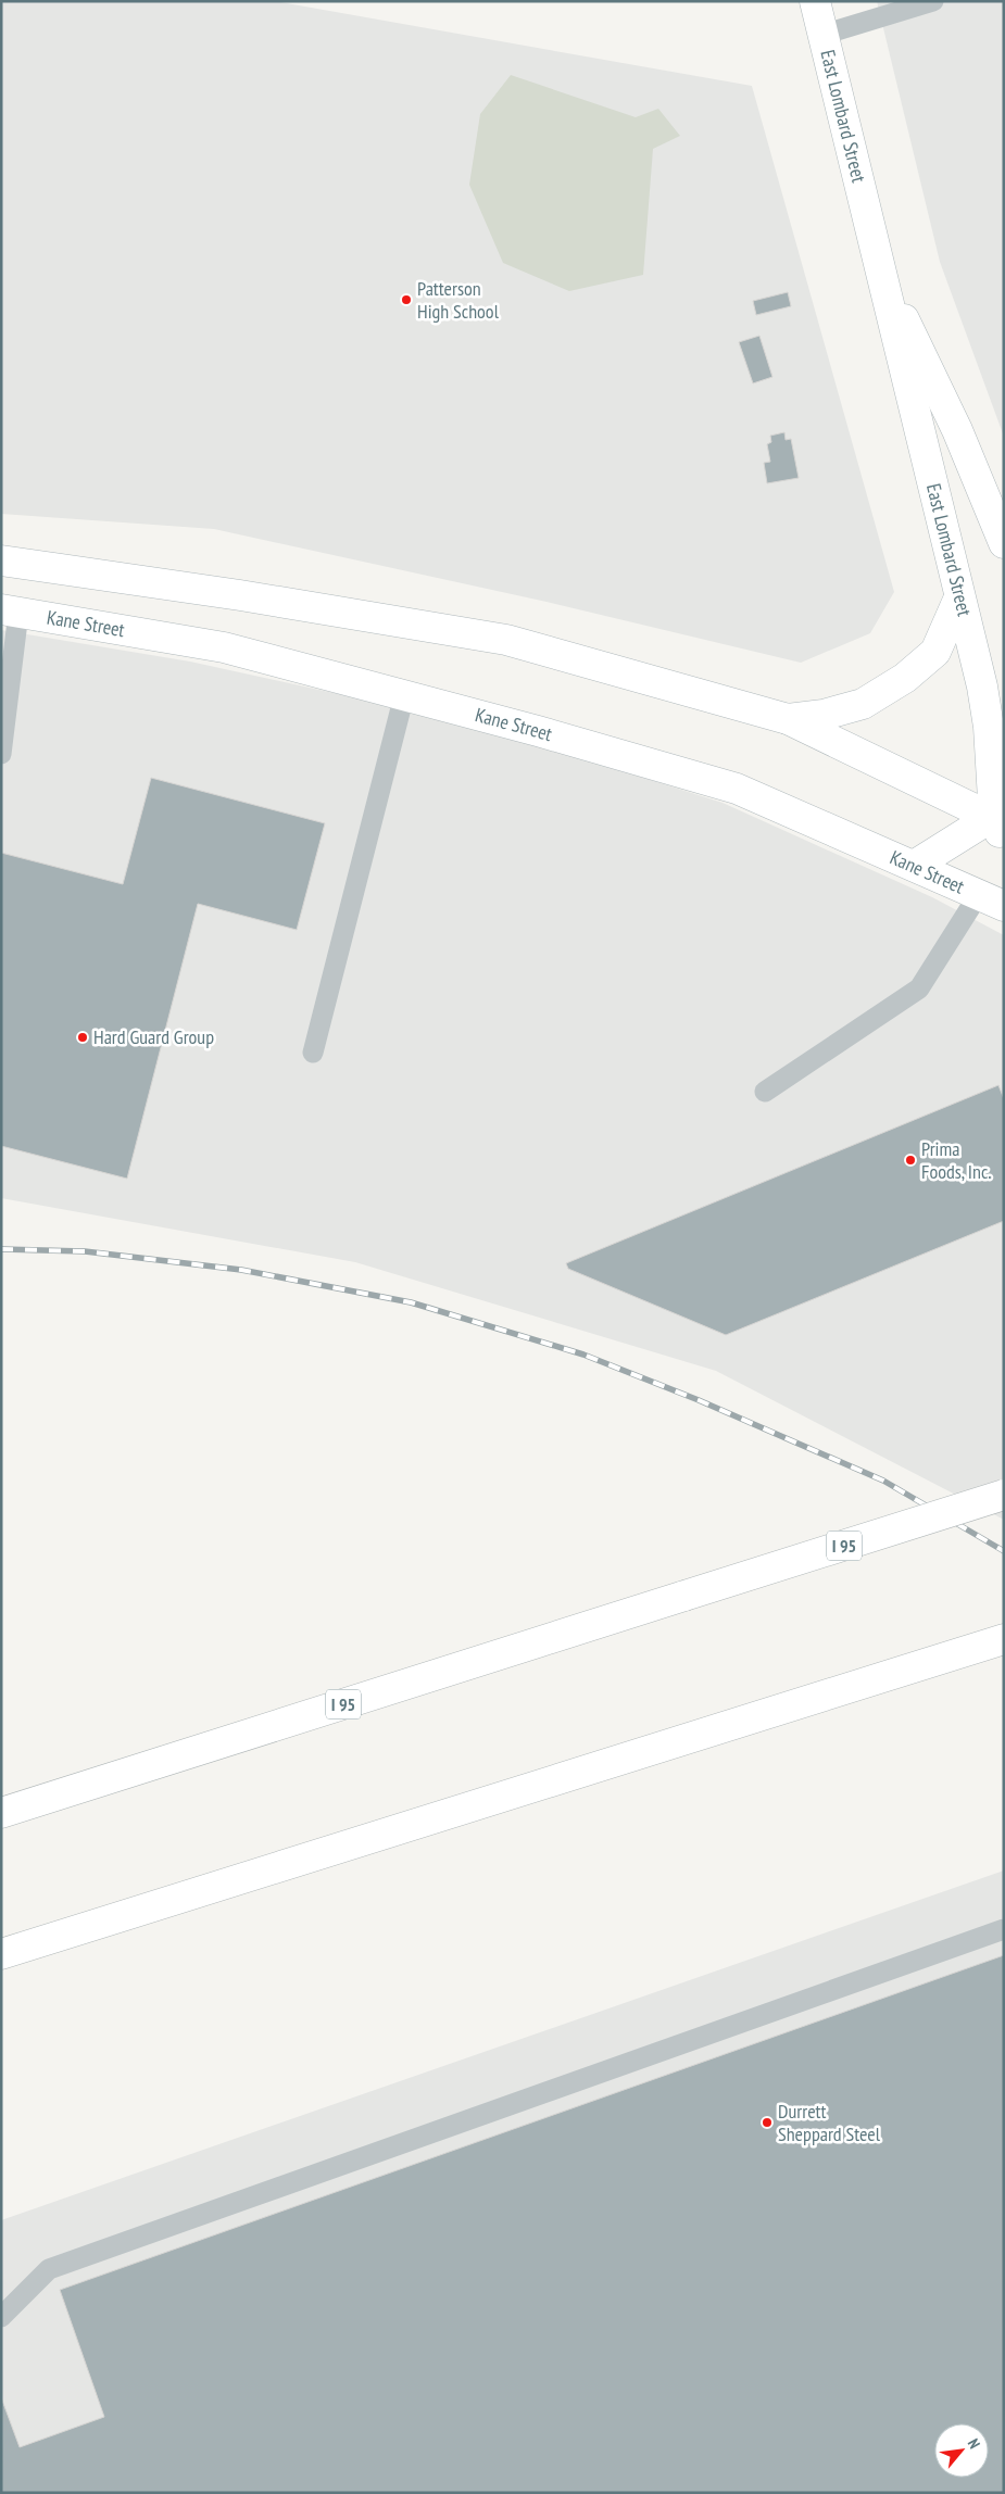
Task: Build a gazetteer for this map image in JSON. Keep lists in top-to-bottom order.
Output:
{
  "streets": {
    "main road": ["East Lombard Street", "Kane Street", "I 95"]
  },
  "places": [
    "Patterson High School",
    "Hard Guard Group",
    "Prima Foods, Inc.",
    "Durrett Sheppard Steel"
  ],
  "north": "top right"
}
